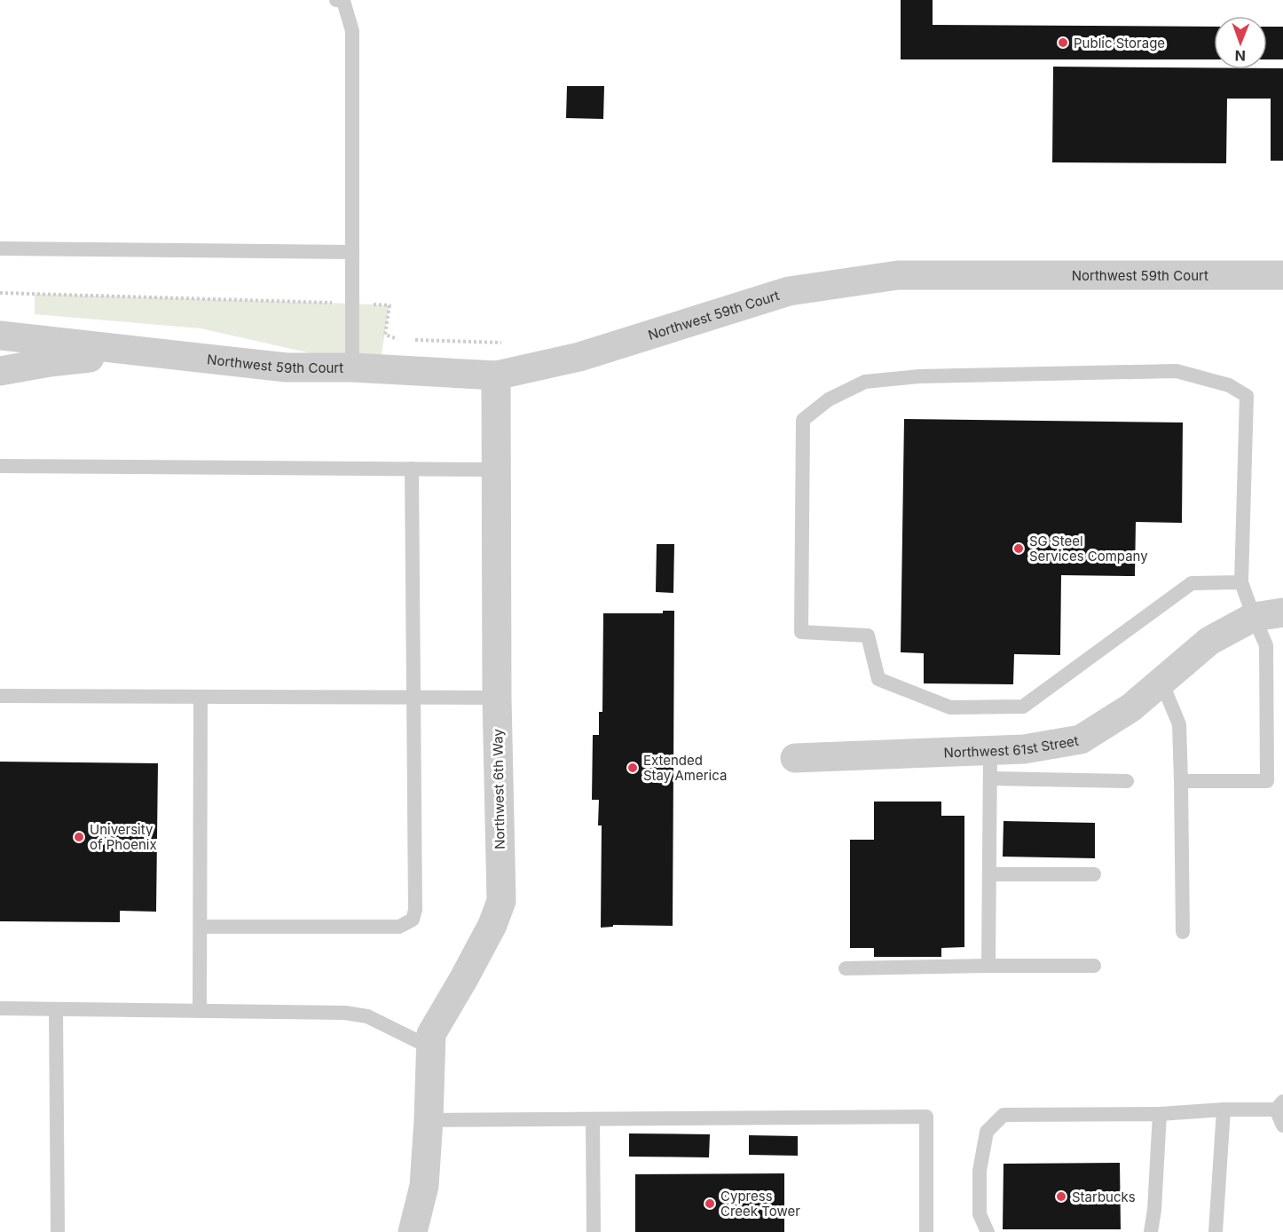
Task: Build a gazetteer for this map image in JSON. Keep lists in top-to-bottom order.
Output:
{
  "streets": {
    "street": ["Northwest 59th Court", "Northwest 61st Street", "Northwest 6th Way"]
  },
  "crossings": [
    ["Northwest 59th Court", "Northwest 6th Way"]
  ],
  "places": [
    "Public Storage",
    "SG Steel Services Company",
    "Extended Stay America",
    "University of Phoenix",
    "Starbucks",
    "Cypress Creek Tower"
  ],
  "north": "bottom"
}
